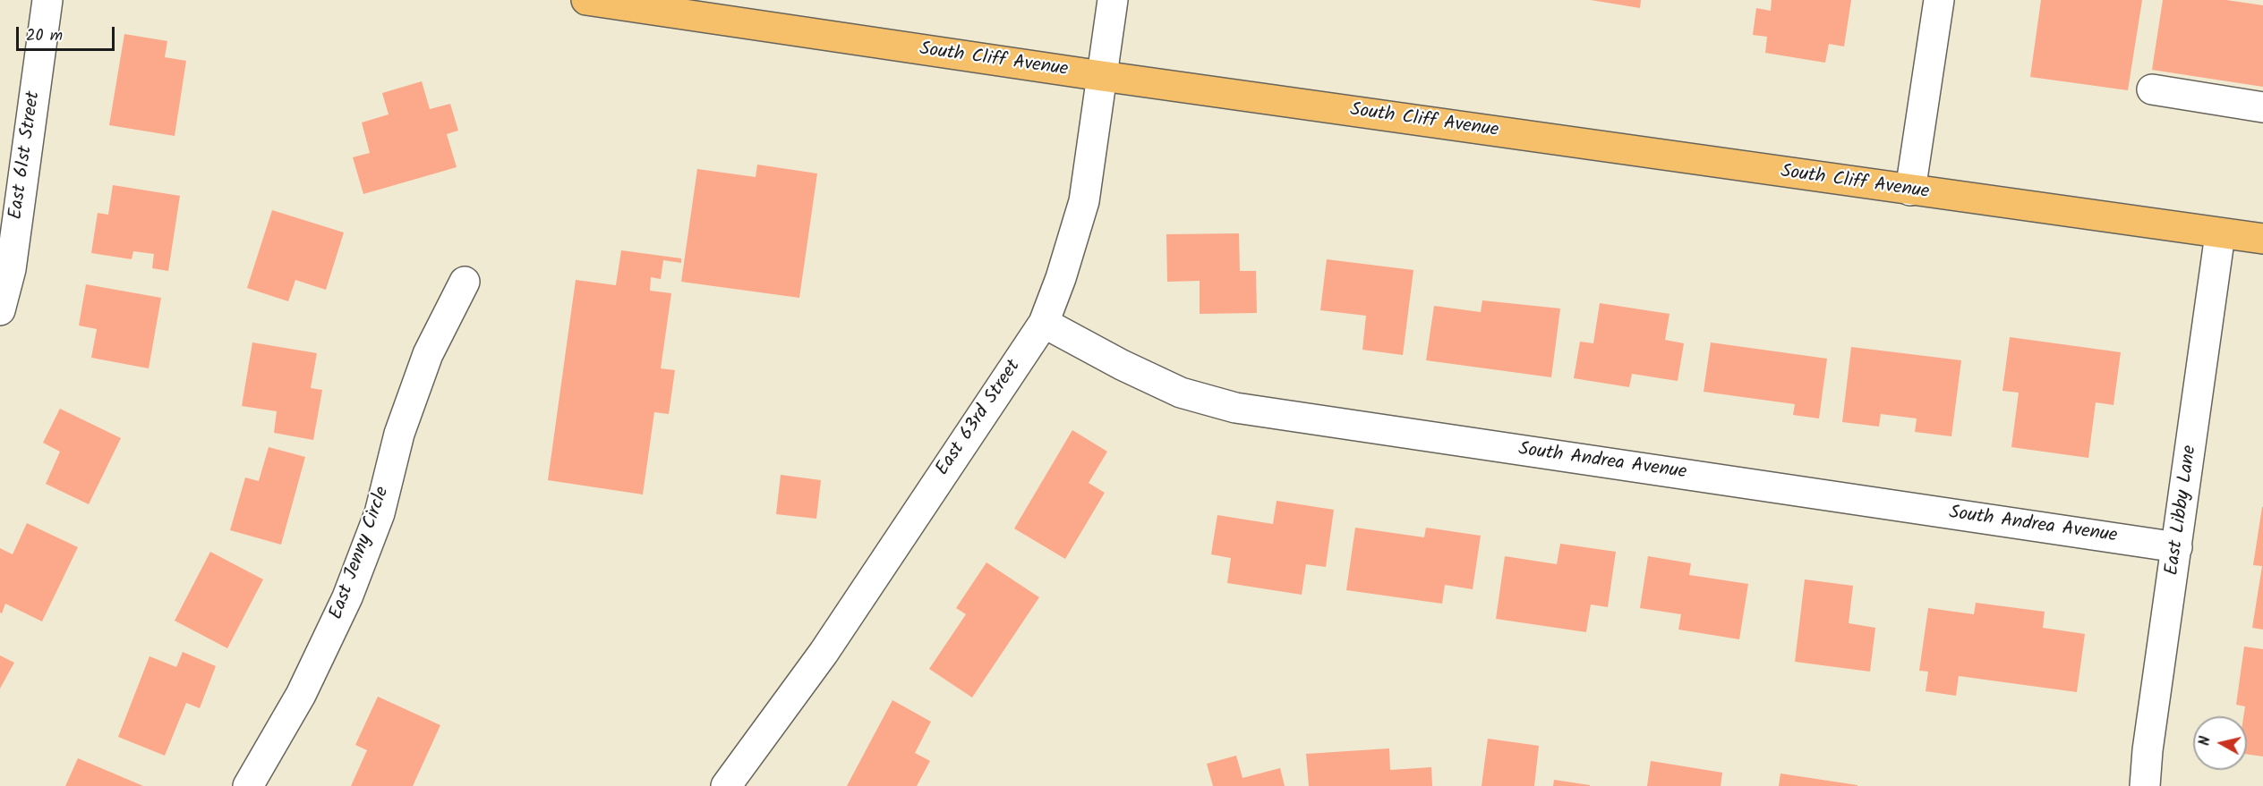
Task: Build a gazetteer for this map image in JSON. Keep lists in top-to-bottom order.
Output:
{
  "streets": {
    "main road": ["South Cliff Avenue"],
    "street": [
      "East 61st Street",
      "East 63rd Street",
      "South Andrea Avenue",
      "East Libby Lane",
      "East Jenny Circle"
    ]
  },
  "crossings": [
    ["South Cliff Avenue", "East 63rd Street"],
    ["South Cliff Avenue", "East Libby Lane"],
    ["East 63rd Street", "South Andrea Avenue"],
    ["South Andrea Avenue", "East Libby Lane"]
  ],
  "scale_bar": "20 m",
  "north": "left"
}
